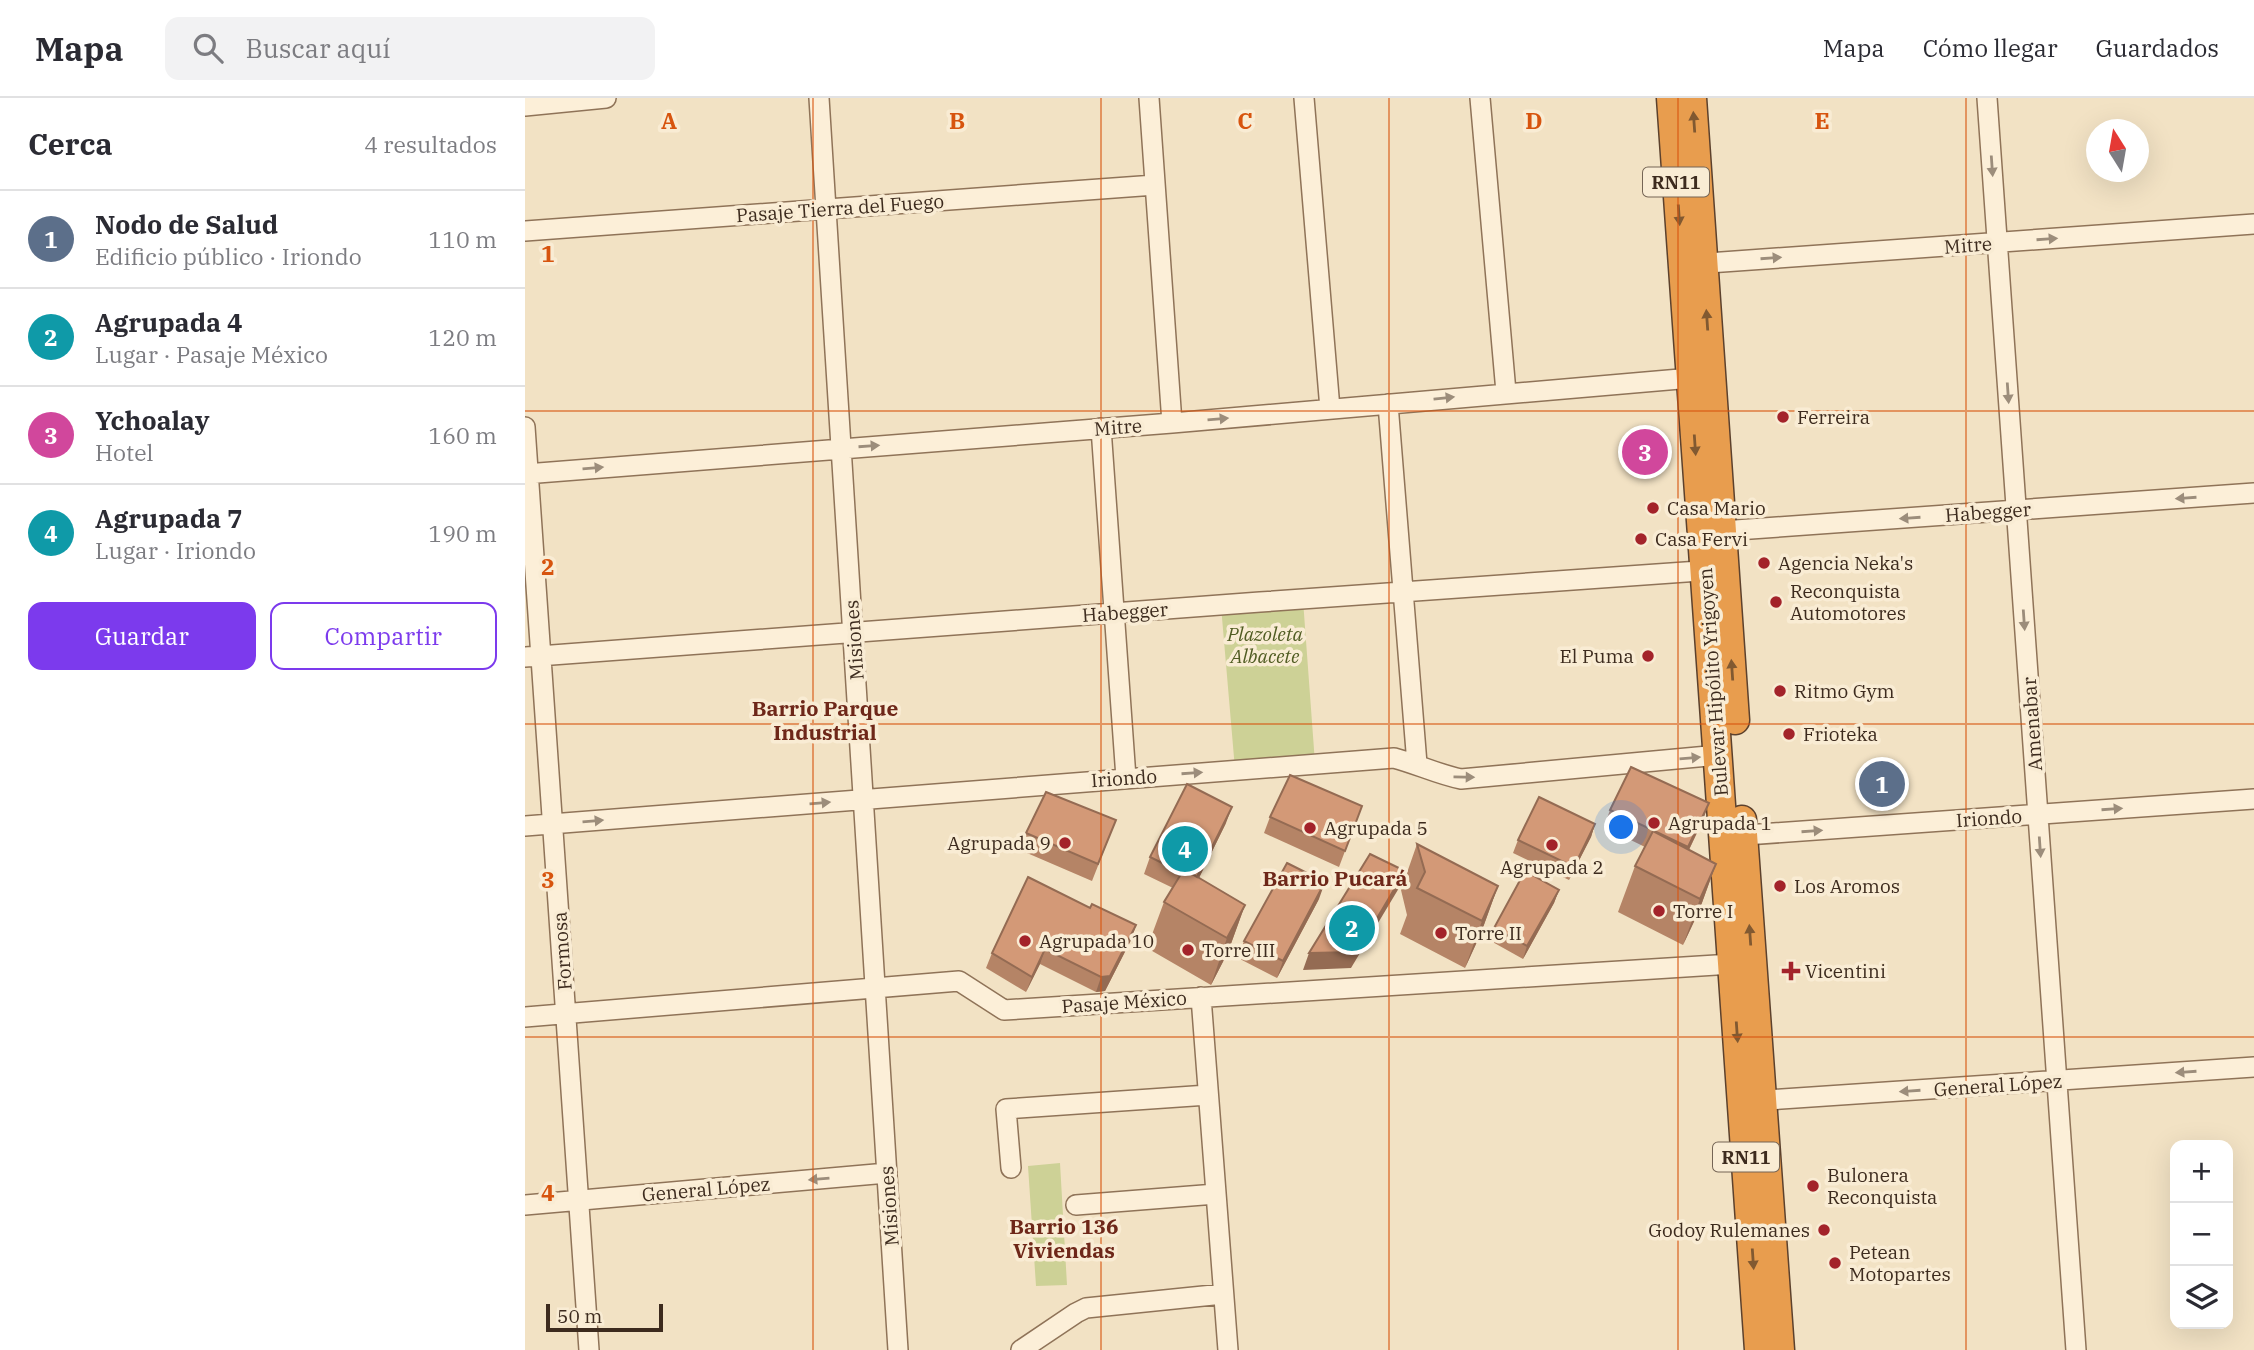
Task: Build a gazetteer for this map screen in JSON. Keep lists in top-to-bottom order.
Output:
{
  "streets": {
    "highway": ["RN11", "Bulevar Hipólito Yrigoyen"],
    "street": [
      "Pasaje Tierra del Fuego",
      "Mitre",
      "Habegger",
      "Misiones",
      "Amenabar",
      "Iriondo",
      "Formosa",
      "Pasaje México",
      "General López"
    ]
  },
  "crossings": [
    ["Pasaje Tierra del Fuego", "Misiones"],
    ["Mitre", "Misiones"],
    ["Mitre", "Bulevar Hipólito Yrigoyen"],
    ["Mitre", "Amenabar"],
    ["Mitre", "Formosa"],
    ["Habegger", "Misiones"],
    ["Habegger", "Bulevar Hipólito Yrigoyen"],
    ["Habegger", "Amenabar"],
    ["Habegger", "Formosa"],
    ["Misiones", "Iriondo"],
    ["Misiones", "Pasaje México"],
    ["Misiones", "General López"],
    ["Bulevar Hipólito Yrigoyen", "Iriondo"],
    ["Bulevar Hipólito Yrigoyen", "Pasaje México"],
    ["Bulevar Hipólito Yrigoyen", "General López"],
    ["Amenabar", "Iriondo"],
    ["Amenabar", "General López"],
    ["Iriondo", "Formosa"],
    ["Formosa", "Pasaje México"],
    ["Formosa", "General López"]
  ],
  "one_way": [
    "Mitre",
    "Amenabar",
    "Iriondo",
    "General López"
  ],
  "districts": ["Barrio Parque Industrial", "Barrio Pucará", "Barrio 136 Viviendas"],
  "parks": ["Plazoleta Albacete"],
  "places": {
    "other": [
      "Ferreira",
      "Casa Mario",
      "Casa Fervi",
      "Agencia Neka's",
      "Reconquista Automotores",
      "El Puma",
      "Ritmo Gym",
      "Frioteka",
      "Agrupada 1",
      "Agrupada 5",
      "Agrupada 9",
      "Agrupada 2",
      "Los Aromos",
      "Torre I",
      "Torre II",
      "Agrupada 10",
      "Torre III",
      "Bulonera Reconquista",
      "Godoy Rulemanes",
      "Petean Motopartes"
    ],
    "health": ["Vicentini"]
  },
  "scale_bar": "50 m",
  "north": "top",
  "page": {
    "header": "Mapa",
    "search": "Buscar aquí",
    "nav": ["Mapa", "Cómo llegar", "Guardados"],
    "heading": ["Cerca", "4 resultados"],
    "list": [
      {
        "mark": "1",
        "name": "Nodo de Salud",
        "note": "Edificio público · Iriondo",
        "value": "110 m"
      },
      {
        "mark": "2",
        "name": "Agrupada 4",
        "note": "Lugar · Pasaje México",
        "value": "120 m"
      },
      {
        "mark": "3",
        "name": "Ychoalay",
        "note": "Hotel",
        "value": "160 m"
      },
      {
        "mark": "4",
        "name": "Agrupada 7",
        "note": "Lugar · Iriondo",
        "value": "190 m"
      }
    ],
    "pins": [
      "3",
      "1",
      "4",
      "2"
    ],
    "buttons": ["Guardar", "Compartir"],
    "map_buttons": ["+", "−"],
    "scale": "50 m"
  },
  "grid": {
    "columns": [
      "A",
      "B",
      "C",
      "D",
      "E"
    ],
    "rows": [
      "1",
      "2",
      "3",
      "4"
    ]
  }
}
